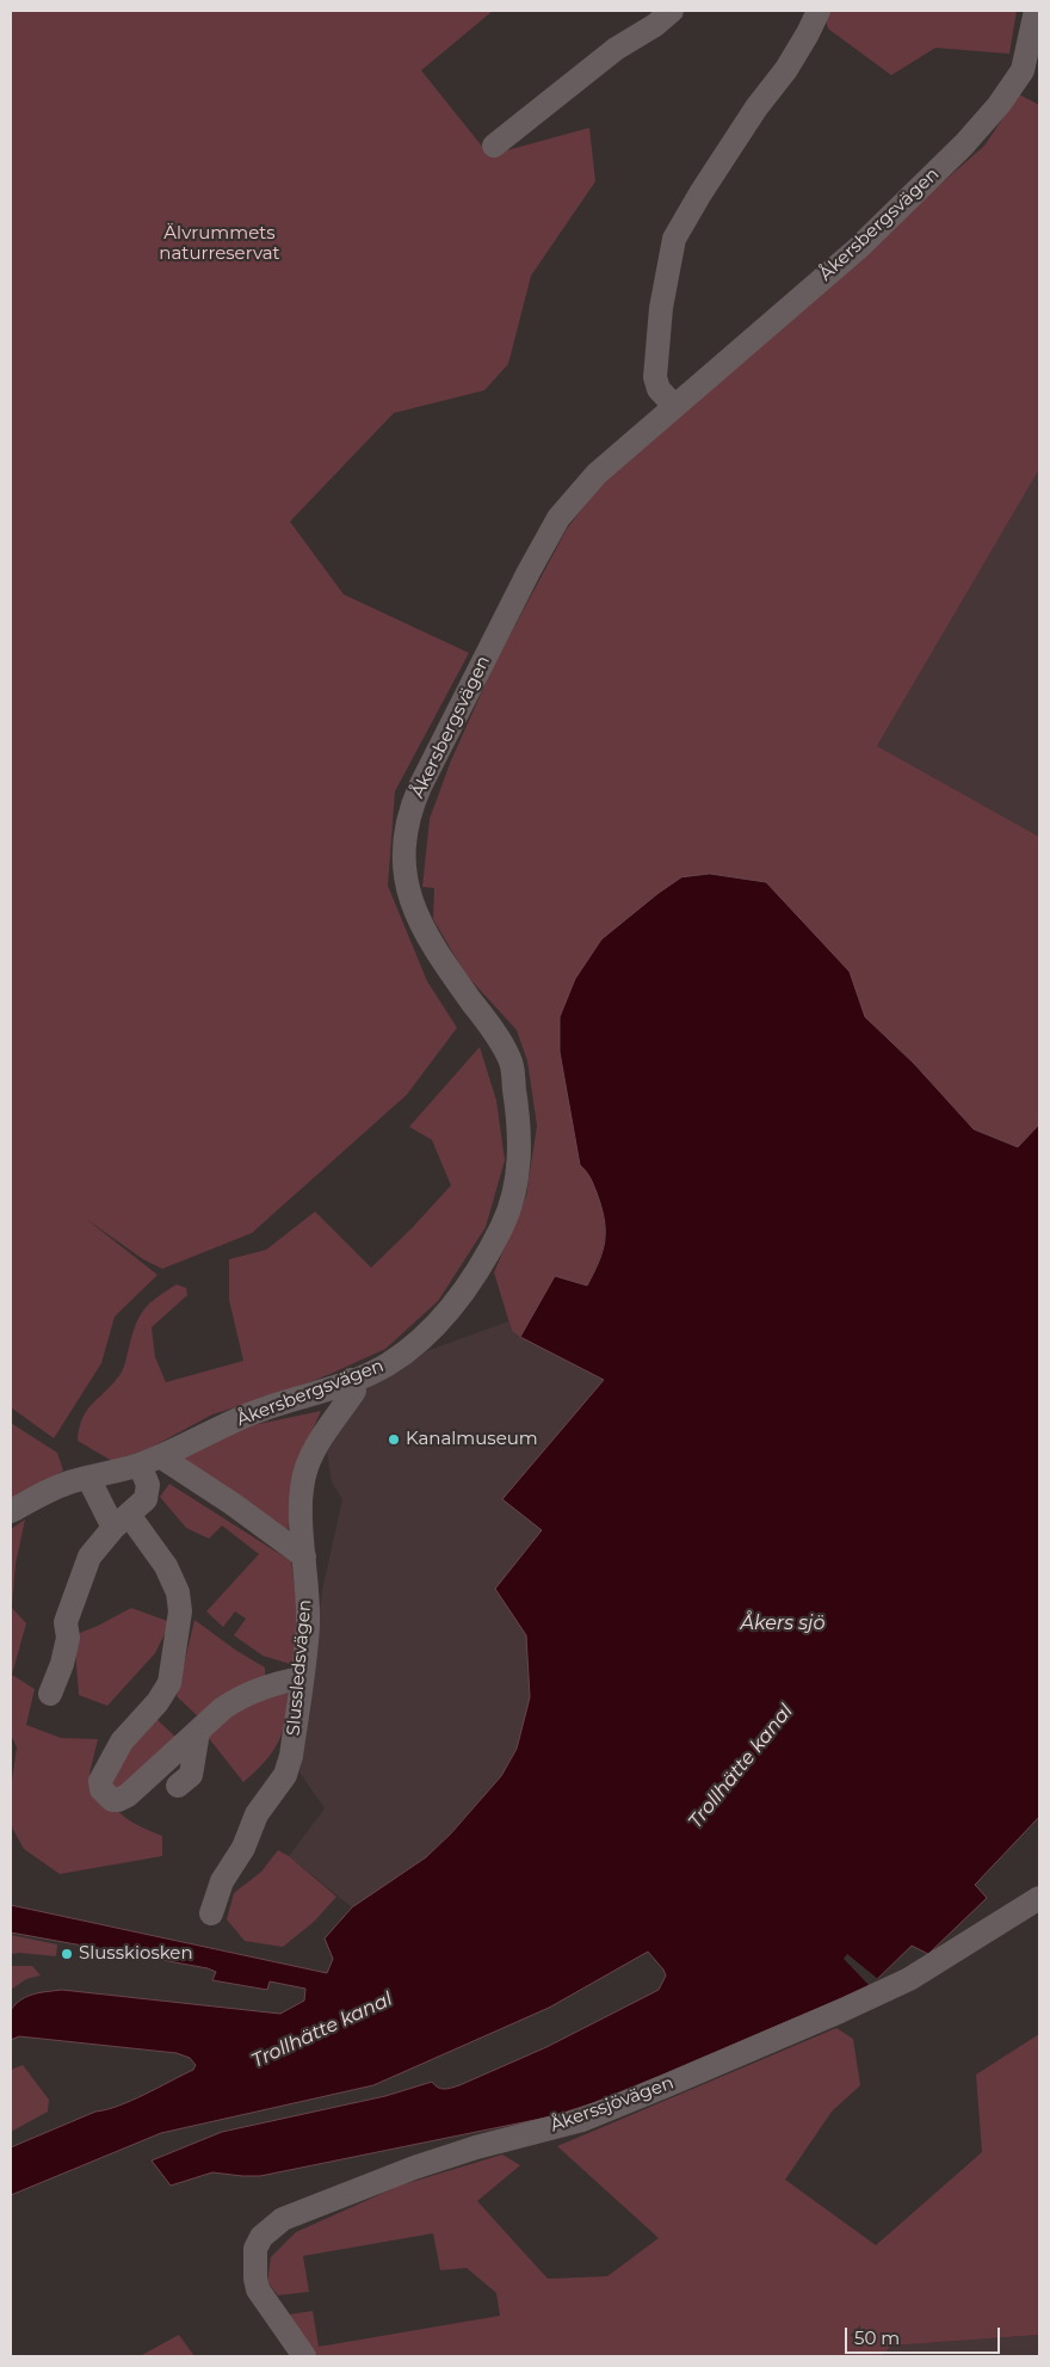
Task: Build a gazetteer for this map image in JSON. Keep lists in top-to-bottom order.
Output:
{
  "streets": {
    "street": ["Åkersbergsvägen", "Slussledsvägen", "Åkerssjövägen"]
  },
  "crossings": [
    ["Åkersbergsvägen", "Slussledsvägen"]
  ],
  "water": ["Åkers sjö", "Trollhätte kanal"],
  "parks": ["Älvrummets naturreservat"],
  "places": ["Kanalmuseum", "Slusskiosken"],
  "scale_bar": "50 m"
}
